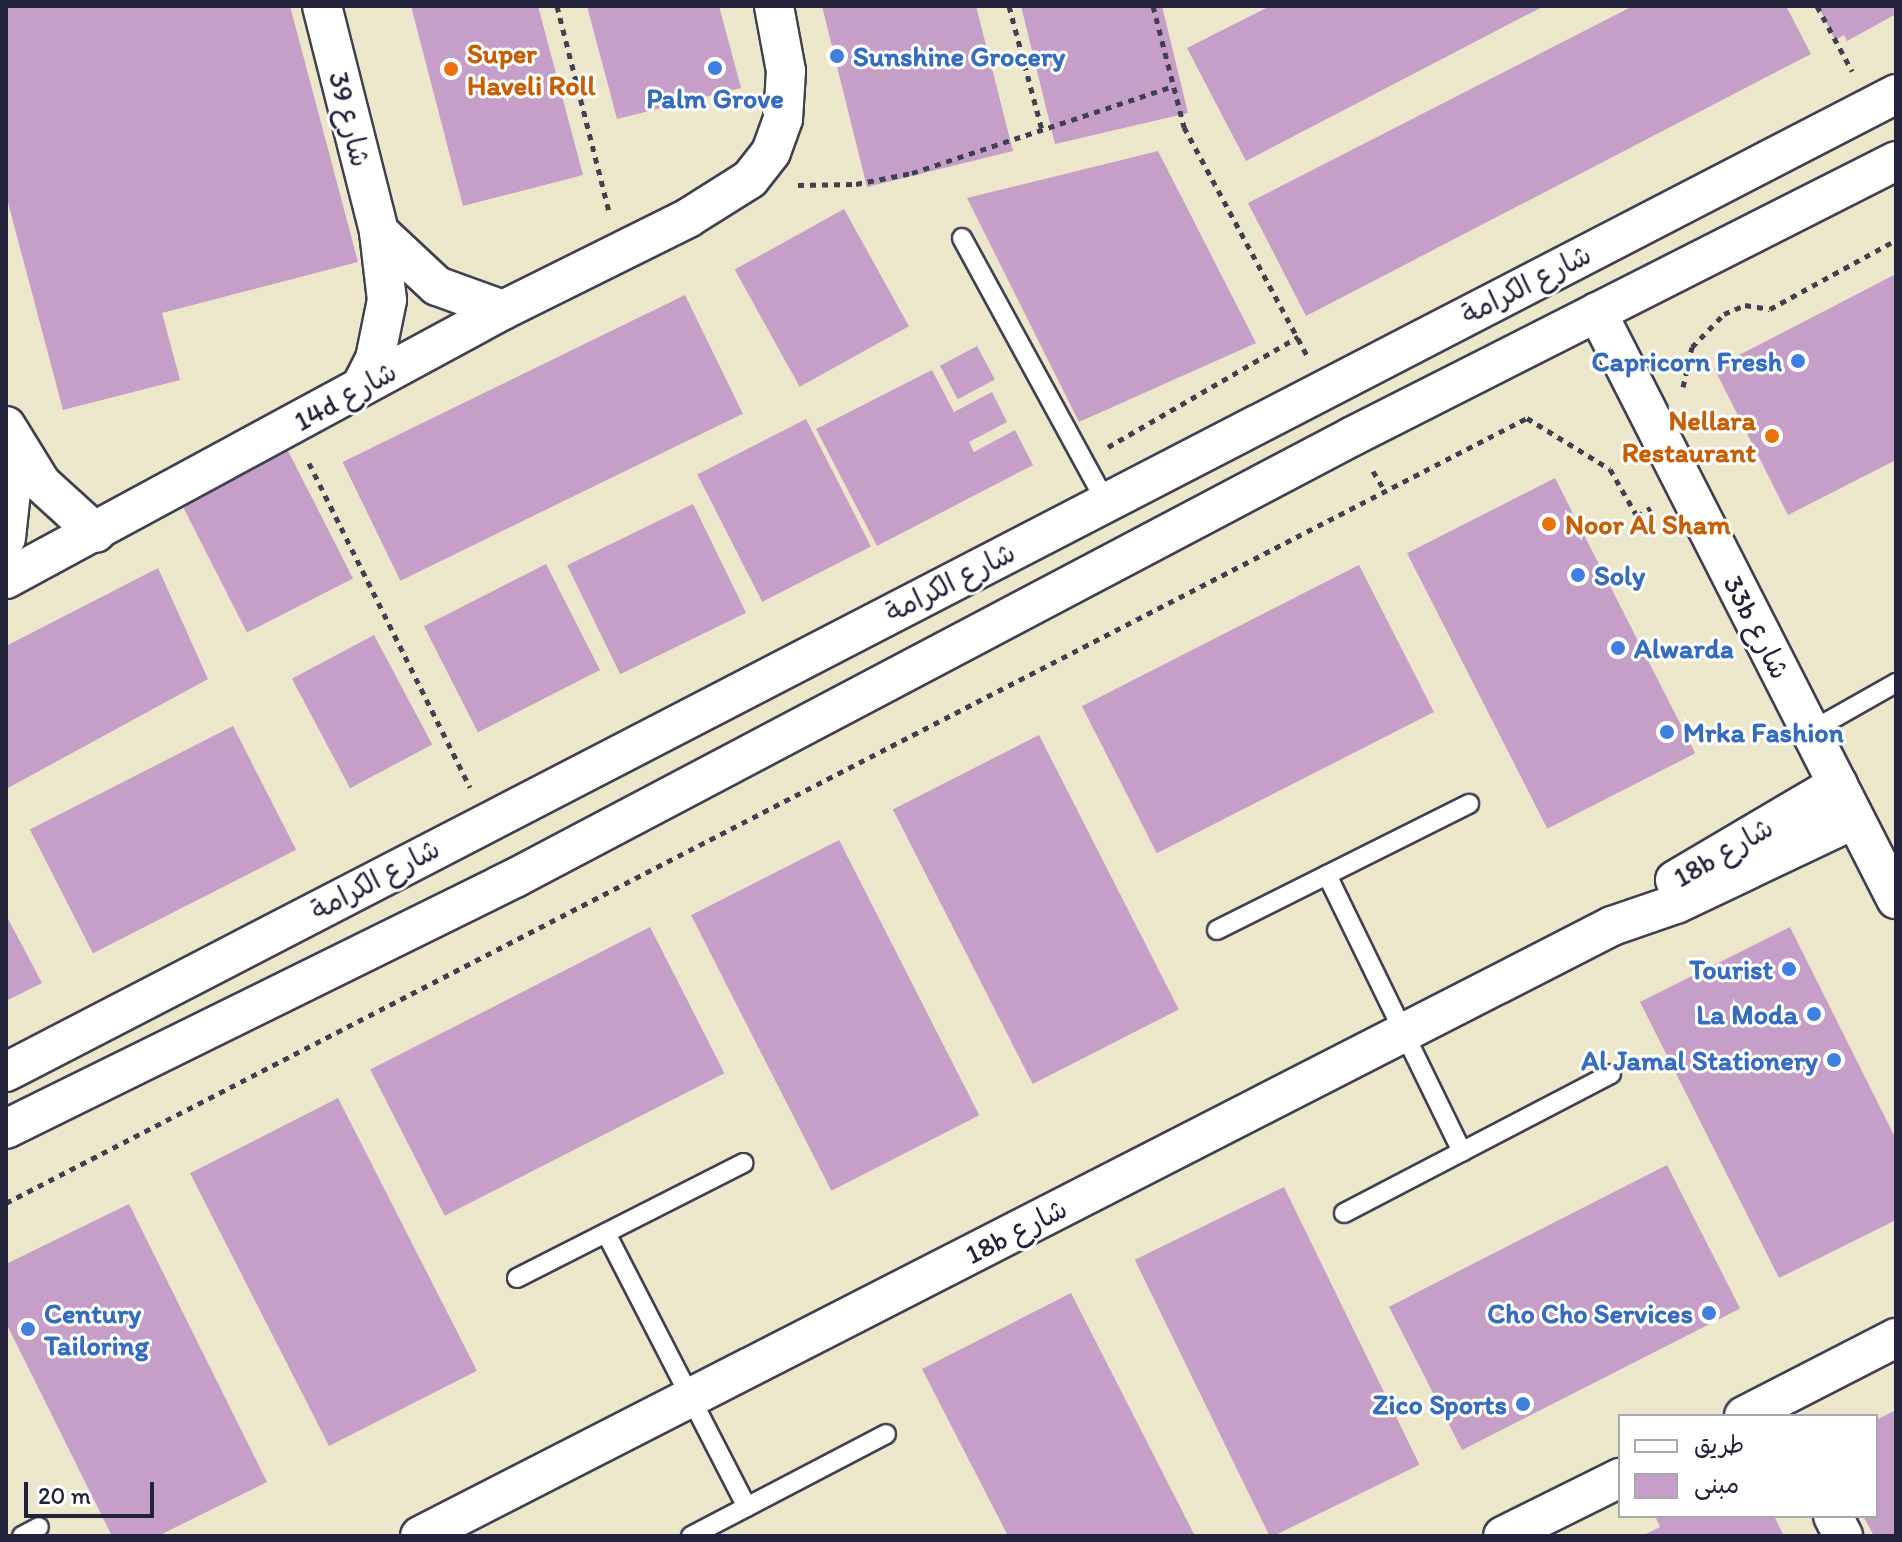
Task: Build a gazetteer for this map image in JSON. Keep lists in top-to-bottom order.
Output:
{
  "streets": {
    "street": [
      "شارع 39",
      "شارع الكرامة",
      "14d شارع",
      "33b شارع",
      "18b شارع"
    ]
  },
  "crossings": [
    ["شارع 39", "14d شارع"],
    ["شارع الكرامة", "33b شارع"],
    ["33b شارع", "18b شارع"]
  ],
  "places": [
    "Sunshine Grocery",
    "Palm Grove",
    "Super Haveli Roll",
    "Capricorn Fresh",
    "Nellara Restaurant",
    "Noor Al Sham",
    "Soly",
    "Alwarda",
    "Mrka Fashion",
    "Tourist",
    "La Moda",
    "Al Jamal Stationery",
    "Cho Cho Services",
    "Century Tailoring",
    "Zico Sports"
  ],
  "legend": ["طريق", "مبنى"],
  "scale_bar": "20 m"
}
